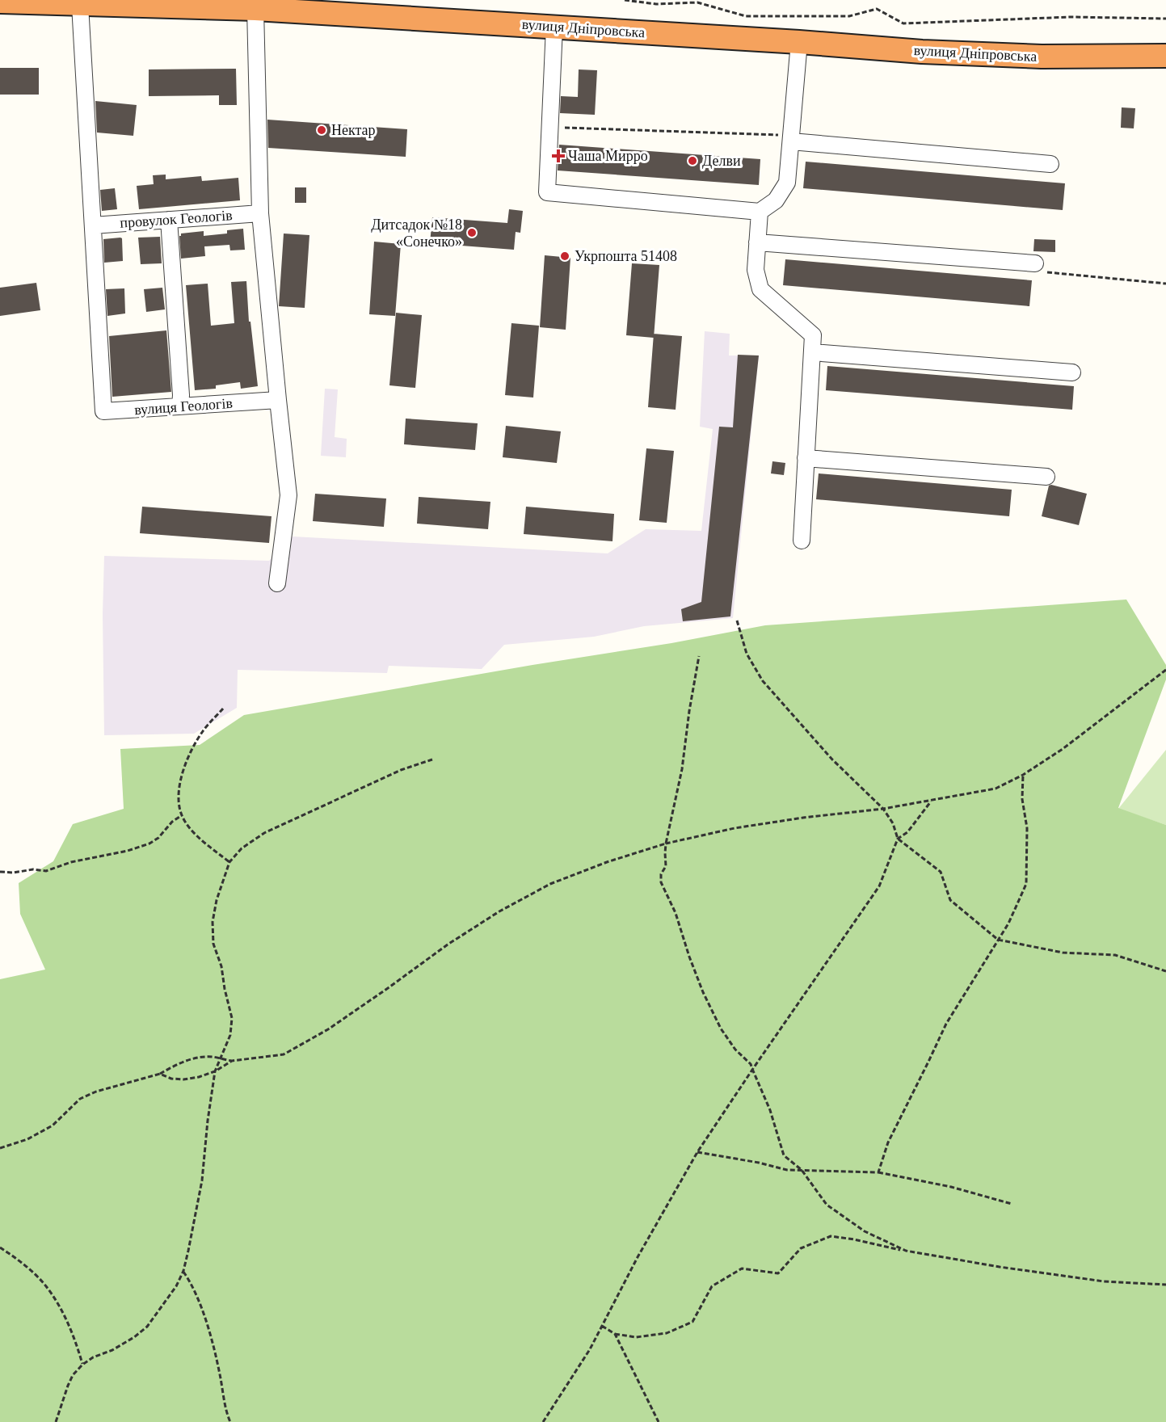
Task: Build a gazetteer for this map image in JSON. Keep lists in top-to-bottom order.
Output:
{
  "streets": {
    "highway": ["вулиця Дніпровська"],
    "street": ["провулок Геологів", "вулиця Геологів"]
  },
  "crossings": [
    ["вулиця Дніпровська", "вулиця Геологів"],
    ["провулок Геологів", "вулиця Геологів"]
  ],
  "places": {
    "other": [
      "Нектар",
      "Делви",
      "Дитсадок №18 «Сонечко»",
      "Укрпошта 51408"
    ],
    "health": ["Чаша Мирро"]
  }
}
